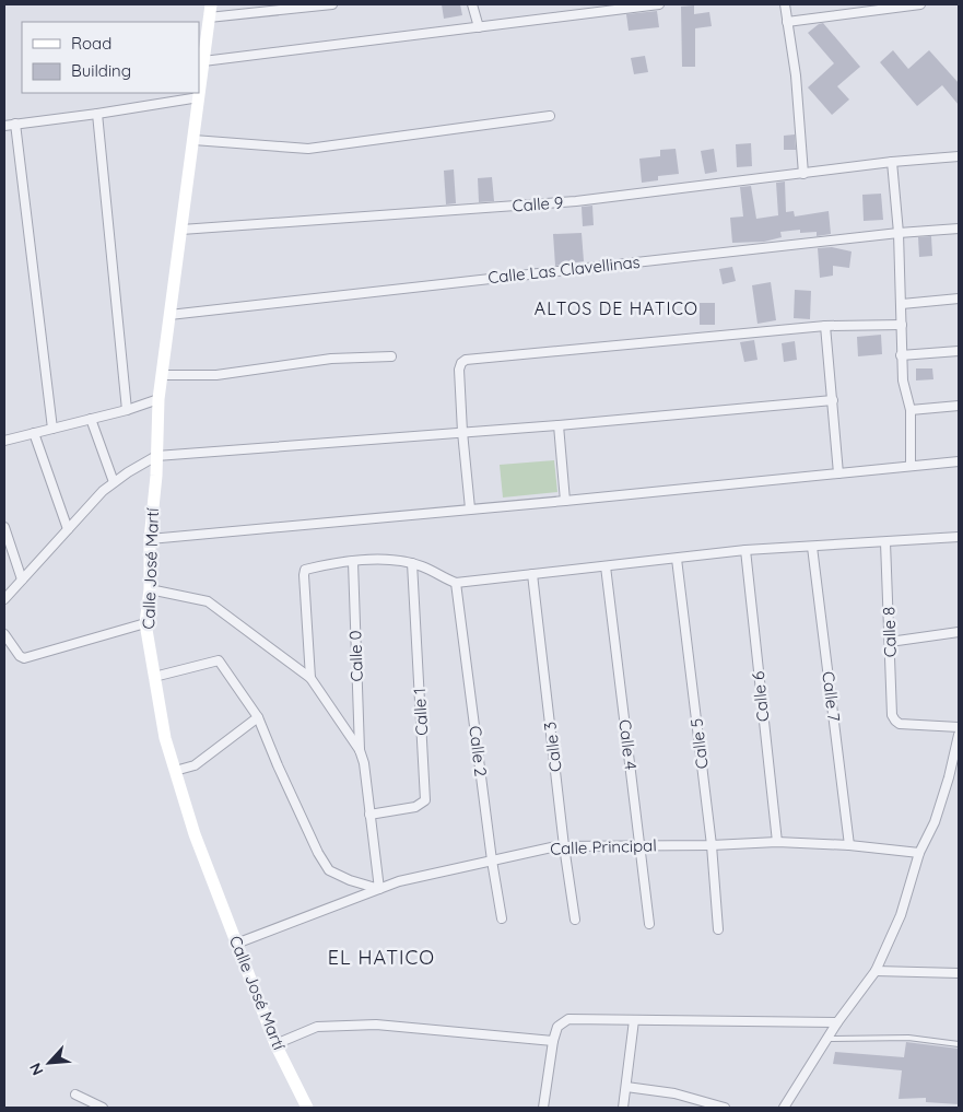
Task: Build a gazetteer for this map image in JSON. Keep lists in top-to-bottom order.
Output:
{
  "streets": {
    "main road": ["Calle José Martí"],
    "street": [
      "Calle 9",
      "Calle Las Clavellinas",
      "Calle 8",
      "Calle 0",
      "Calle 6",
      "Calle 7",
      "Calle 1",
      "Calle 5",
      "Calle 4",
      "Calle 3",
      "Calle 2",
      "Calle Principal"
    ]
  },
  "crossings": [
    ["Calle 9", "Calle José Martí"],
    ["Calle Las Clavellinas", "Calle José Martí"],
    ["Calle José Martí", "Calle Principal"],
    ["Calle 6", "Calle Principal"],
    ["Calle 7", "Calle Principal"],
    ["Calle 5", "Calle Principal"],
    ["Calle 4", "Calle Principal"],
    ["Calle 3", "Calle Principal"],
    ["Calle 2", "Calle Principal"]
  ],
  "districts": ["ALTOS DE HATICO", "EL HATICO"],
  "legend": ["Road", "Building"],
  "north": "bottom left"
}
